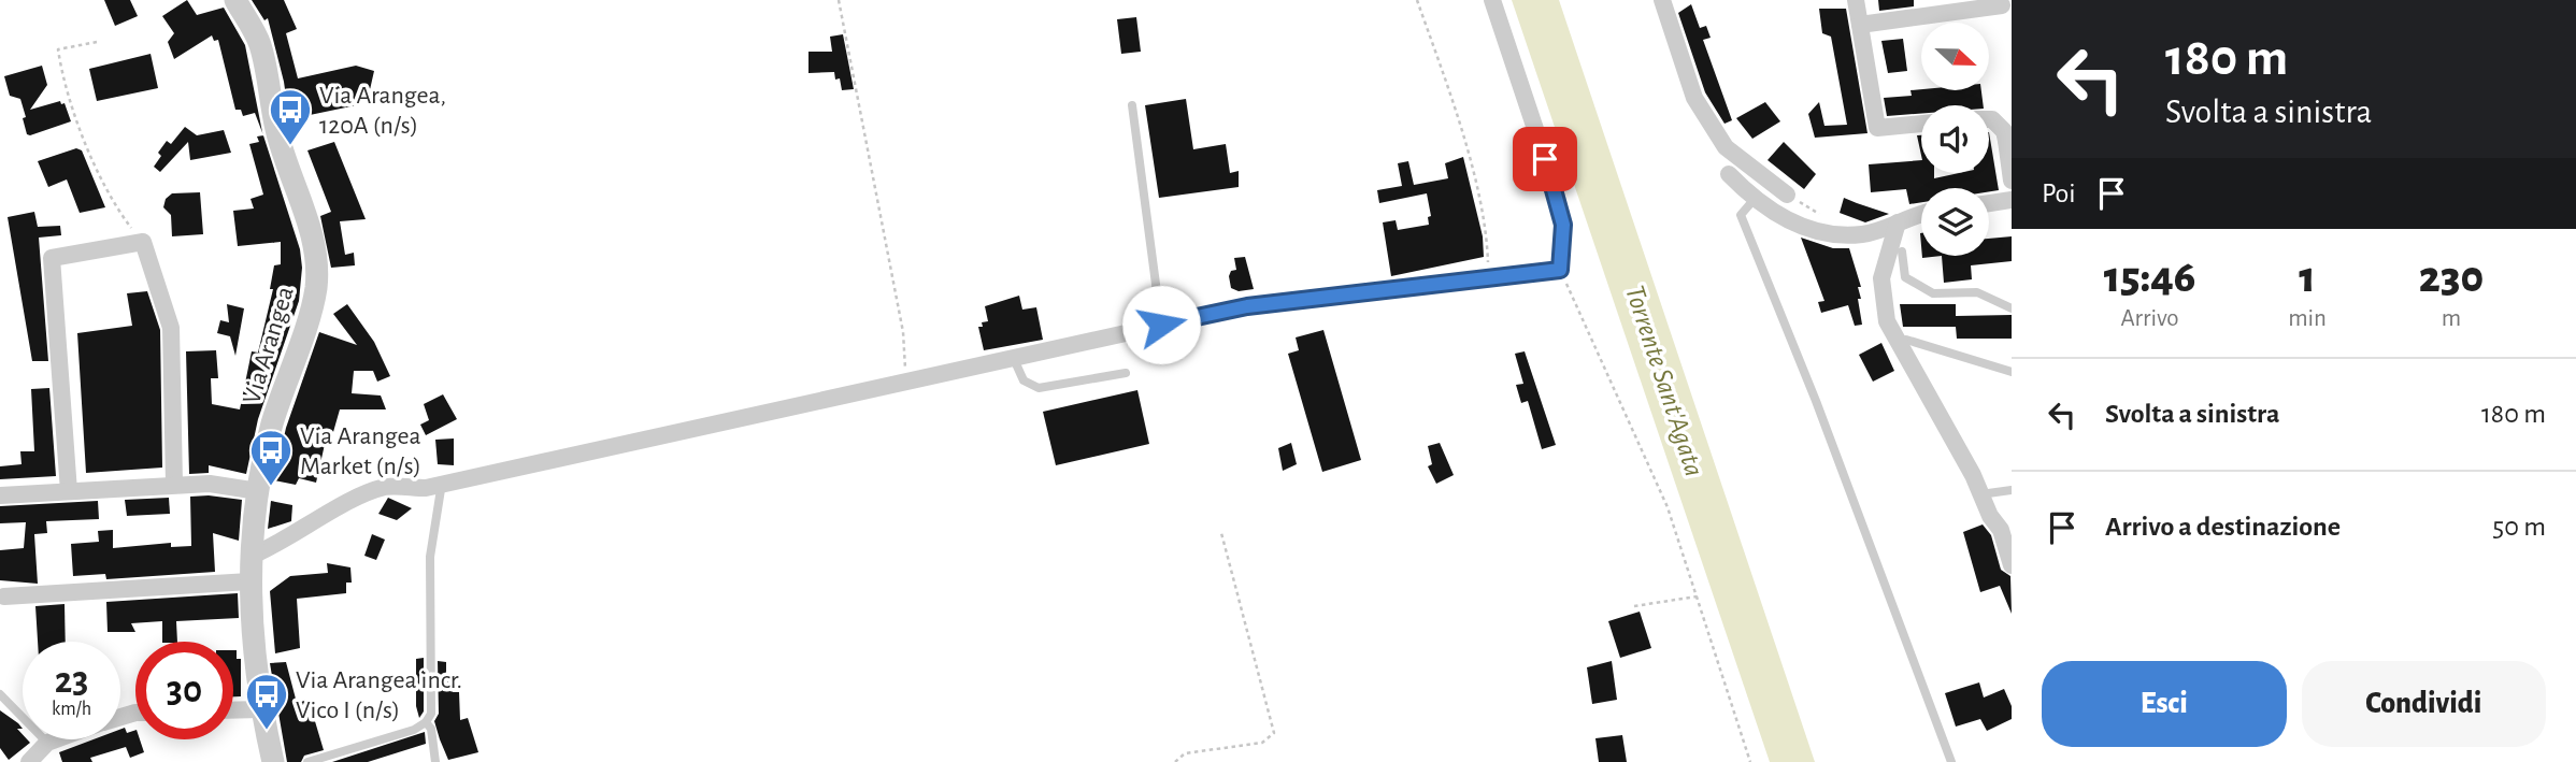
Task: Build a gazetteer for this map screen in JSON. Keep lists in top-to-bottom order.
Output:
{
  "streets": {
    "street": ["Via Arangea"]
  },
  "water": ["Torrente Sant'Agata"],
  "places": {
    "bus stop": ["Via Arangea, 120A (n/s)", "Via Arangea Market (n/s)", "Via Arangea incr. Vico I (n/s)"]
  },
  "north": "right",
  "page": {
    "turn": ["180 m", "Svolta a sinistra"],
    "then": "Poi",
    "eta": [
      "15:46",
      "Arrivo",
      "1",
      "min",
      "230",
      "m"
    ],
    "list": [
      {
        "name": "Svolta a sinistra",
        "value": "180 m"
      },
      {
        "name": "Arrivo a destinazione",
        "value": "50 m"
      }
    ],
    "speed": "23 km/h",
    "limit": "30",
    "buttons": ["Esci", "Condividi"]
  }
}
